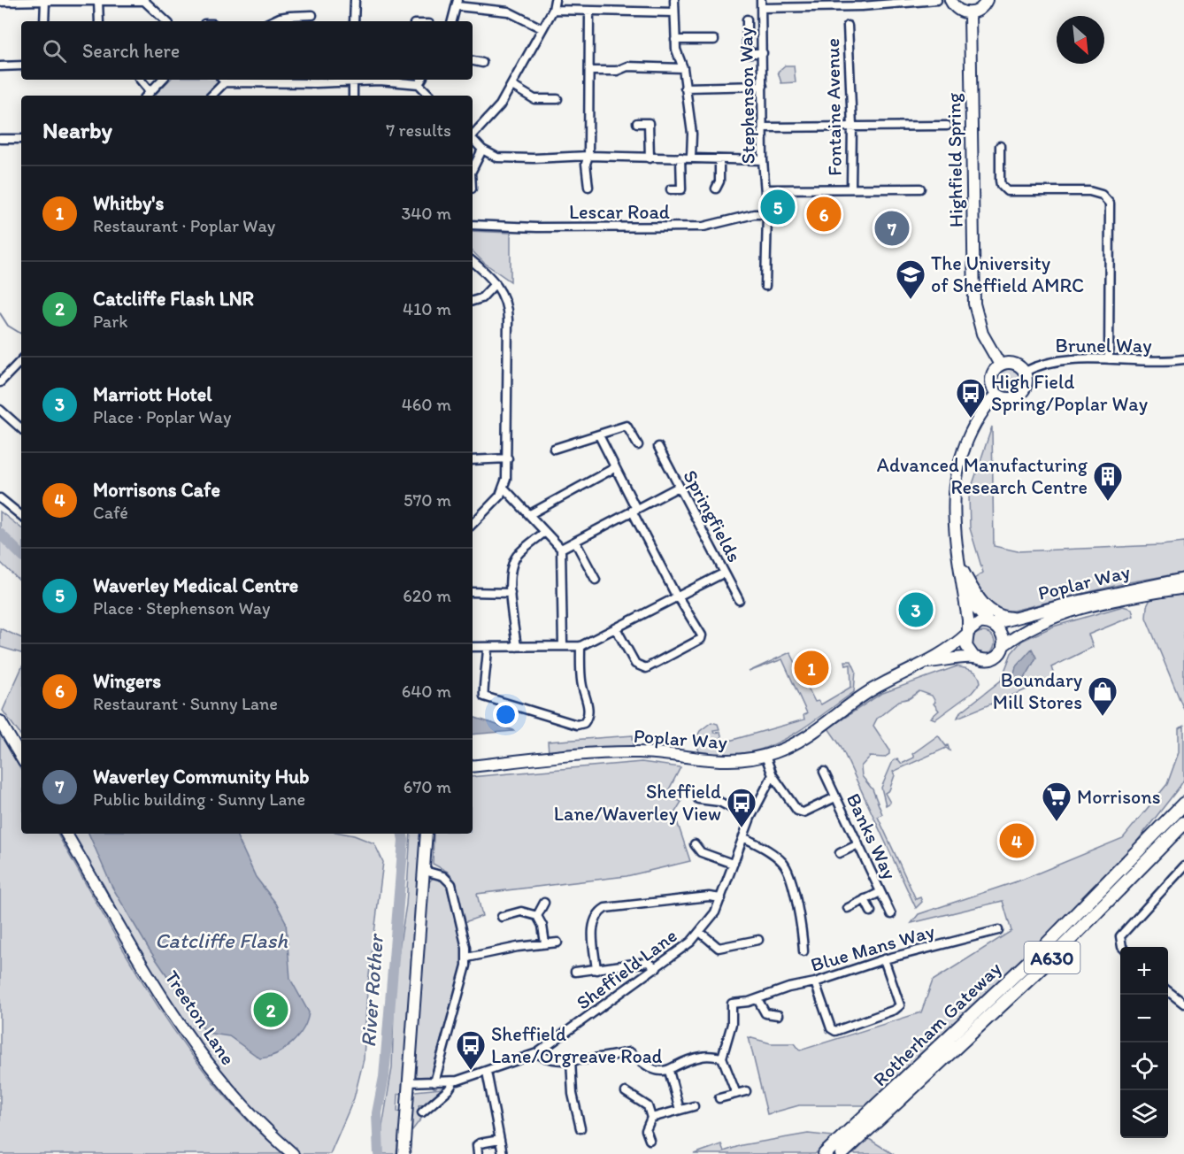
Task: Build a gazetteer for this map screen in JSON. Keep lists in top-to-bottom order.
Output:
{
  "streets": {
    "highway": ["A630", "Rotherham Gateway"],
    "main road": ["Highfield Spring", "Poplar Way", "Treeton Lane"],
    "street": [
      "Stephenson Way",
      "Fontaine Avenue",
      "Lescar Road",
      "Brunel Way",
      "Springfields",
      "Banks Way",
      "Blue Mans Way",
      "Sheffield Lane"
    ]
  },
  "crossings": [
    ["Stephenson Way", "Lescar Road"],
    ["Highfield Spring", "Brunel Way"],
    ["A630", "Rotherham Gateway"]
  ],
  "water": ["Catcliffe Flash", "River Rother"],
  "places": {
    "school or university": ["The University of Sheffield AMRC"],
    "bus stop": ["High Field Spring/Poplar Way", "Sheffield Lane/Waverley View", "Sheffield Lane/Orgreave Road"],
    "building": ["Advanced Manufacturing Research Centre"],
    "shop": ["Boundary Mill Stores"],
    "supermarket": ["Morrisons"]
  },
  "north": "bottom right",
  "page": {
    "search": "Search here",
    "heading": ["Nearby", "7 results"],
    "list": [
      {
        "mark": "1",
        "name": "Whitby's",
        "note": "Restaurant · Poplar Way",
        "value": "340 m"
      },
      {
        "mark": "2",
        "name": "Catcliffe Flash LNR",
        "note": "Park",
        "value": "410 m"
      },
      {
        "mark": "3",
        "name": "Marriott Hotel",
        "note": "Place · Poplar Way",
        "value": "460 m"
      },
      {
        "mark": "4",
        "name": "Morrisons Cafe",
        "note": "Café",
        "value": "570 m"
      },
      {
        "mark": "5",
        "name": "Waverley Medical Centre",
        "note": "Place · Stephenson Way",
        "value": "620 m"
      },
      {
        "mark": "6",
        "name": "Wingers",
        "note": "Restaurant · Sunny Lane",
        "value": "640 m"
      },
      {
        "mark": "7",
        "name": "Waverley Community Hub",
        "note": "Public building · Sunny Lane",
        "value": "670 m"
      }
    ],
    "pins": [
      "5",
      "6",
      "7",
      "3",
      "1",
      "4",
      "2"
    ],
    "map_buttons": ["+", "−"]
  }
}
